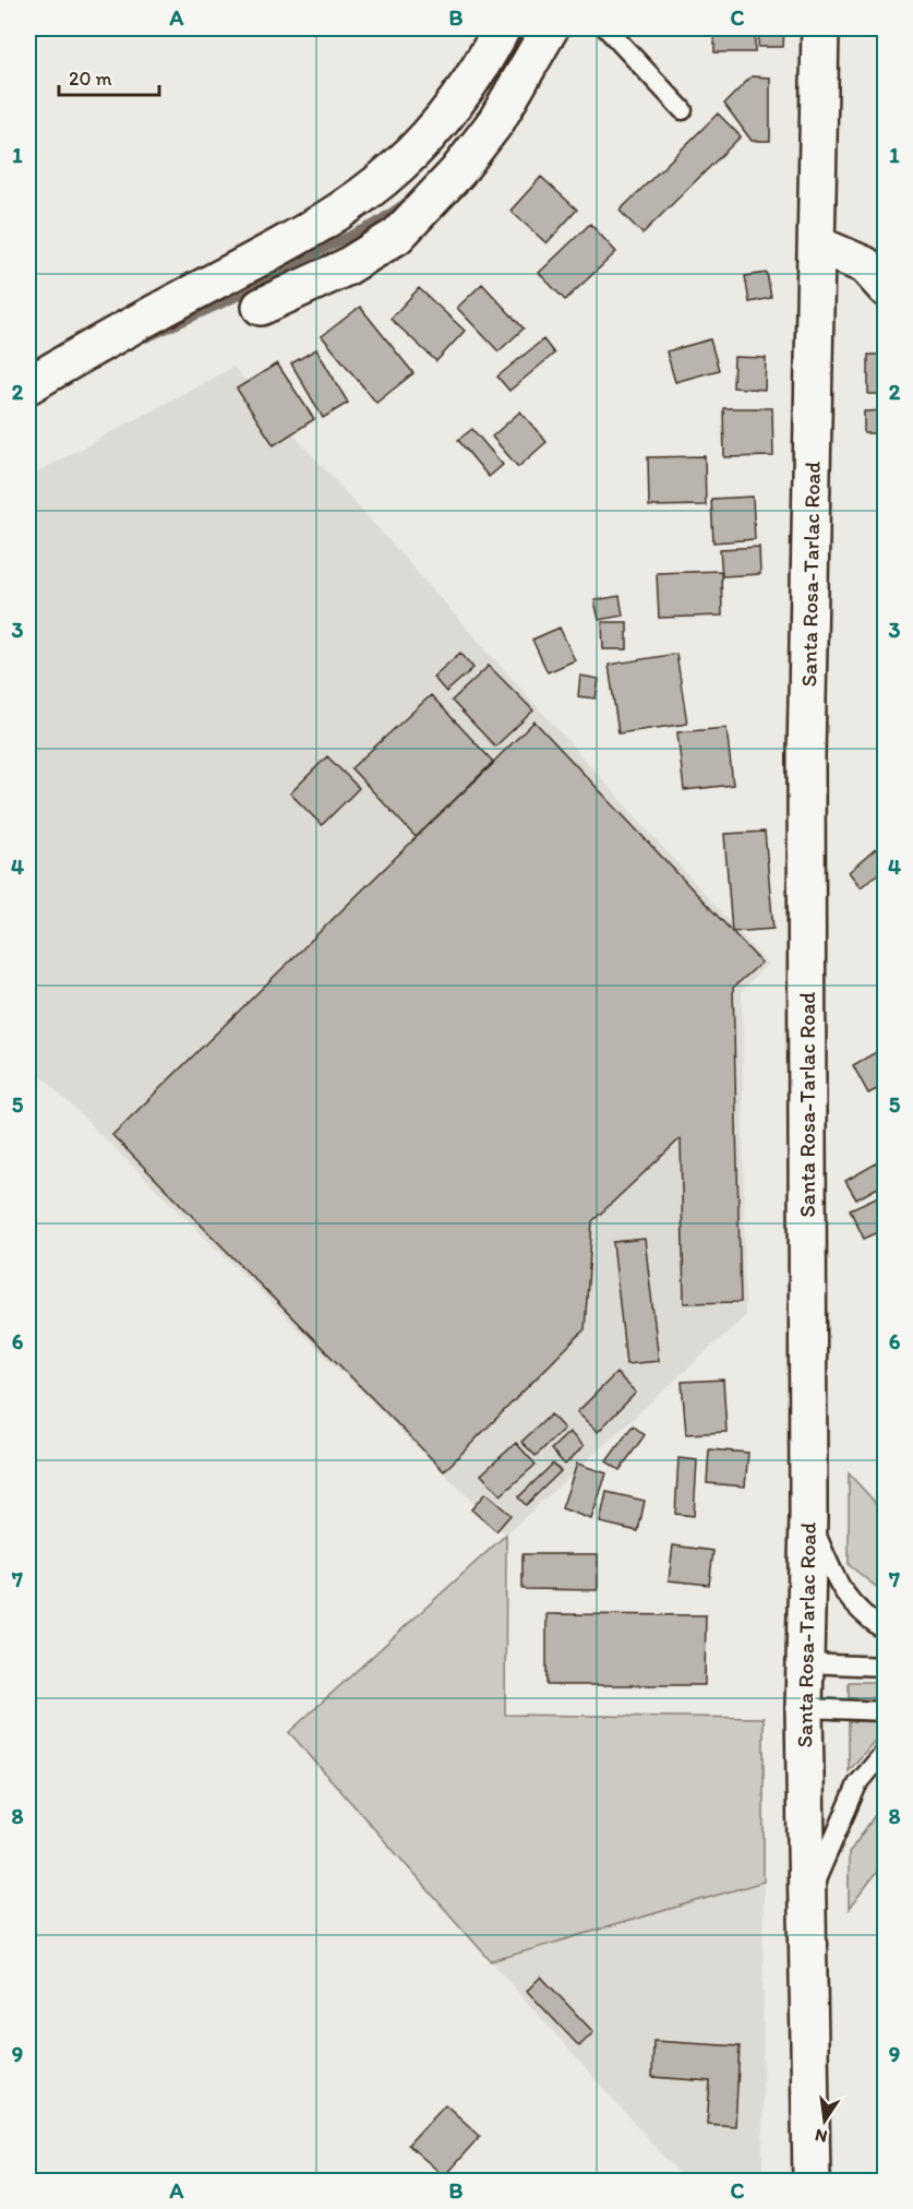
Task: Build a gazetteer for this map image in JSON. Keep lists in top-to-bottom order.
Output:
{
  "streets": {
    "main road": ["Santa Rosa-Tarlac Road"]
  },
  "scale_bar": "20 m",
  "north": "bottom",
  "grid": {
    "columns": ["A", "B", "C"],
    "rows": [
      "1",
      "2",
      "3",
      "4",
      "5",
      "6",
      "7",
      "8",
      "9"
    ]
  }
}
